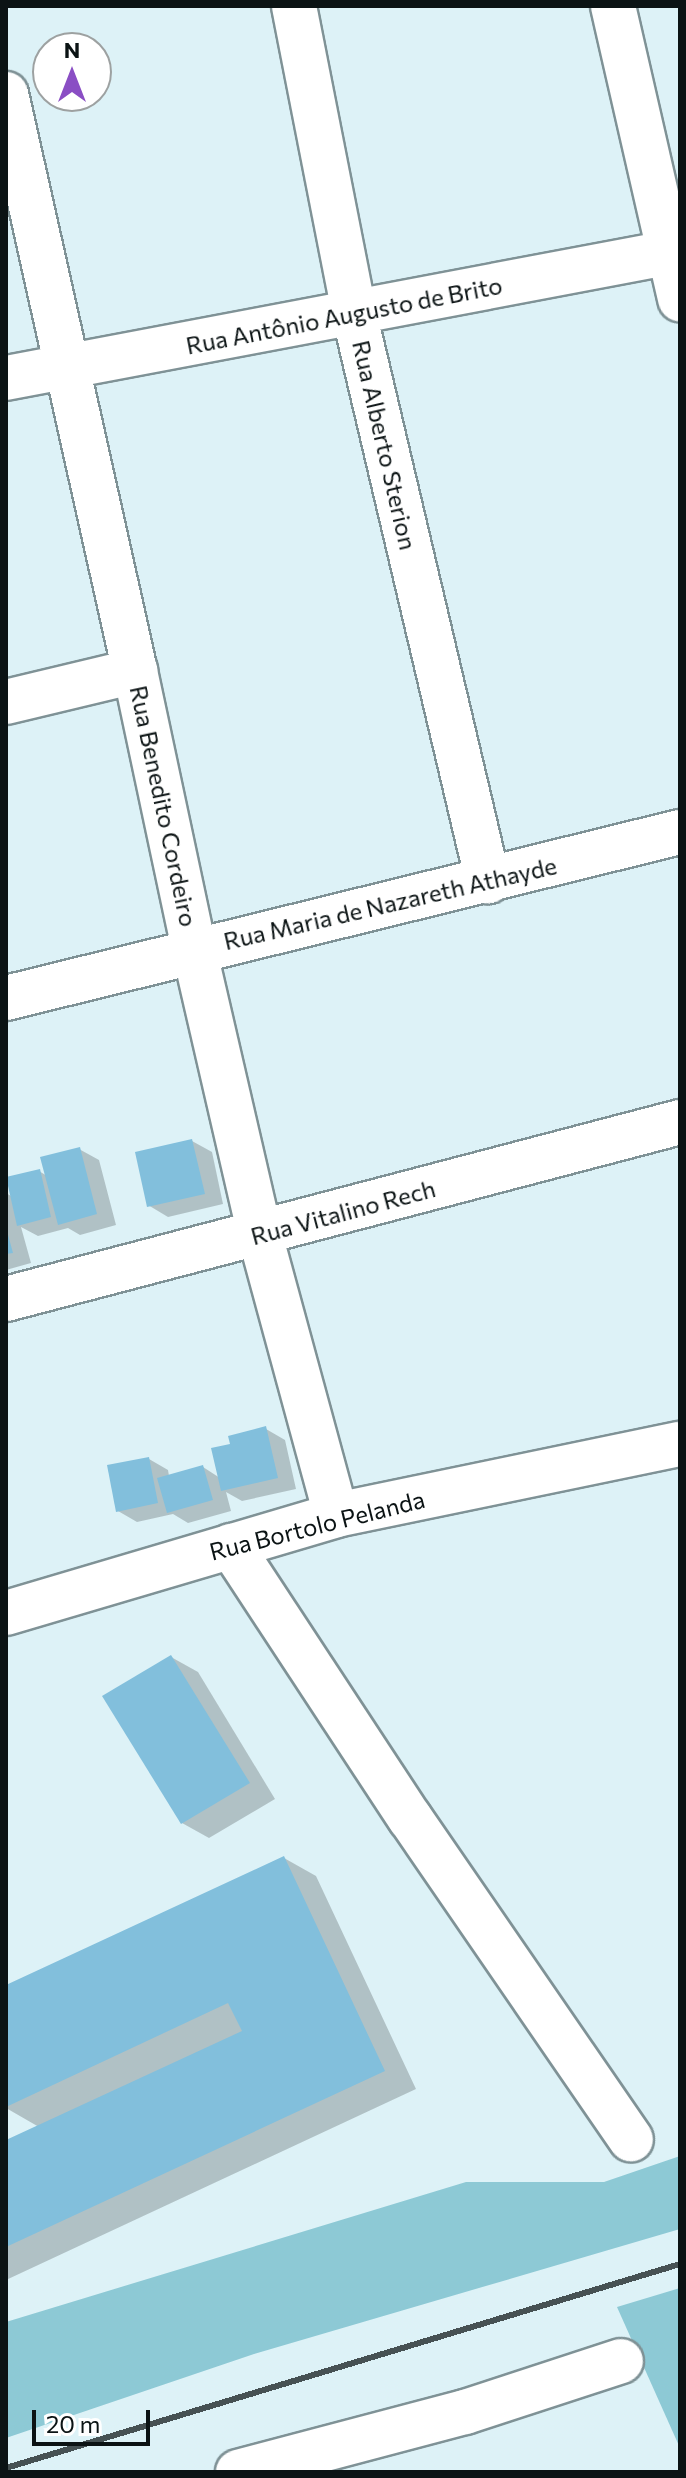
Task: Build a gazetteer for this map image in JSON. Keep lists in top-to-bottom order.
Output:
{
  "streets": {
    "street": [
      "Rua Antônio Augusto de Brito",
      "Rua Alberto Sterion",
      "Rua Benedito Cordeiro",
      "Rua Maria de Nazareth Athayde",
      "Rua Vitalino Rech",
      "Rua Bortolo Pelanda"
    ]
  },
  "crossings": [
    ["Rua Antônio Augusto de Brito", "Rua Alberto Sterion"],
    ["Rua Antônio Augusto de Brito", "Rua Benedito Cordeiro"],
    ["Rua Alberto Sterion", "Rua Maria de Nazareth Athayde"],
    ["Rua Benedito Cordeiro", "Rua Maria de Nazareth Athayde"],
    ["Rua Benedito Cordeiro", "Rua Vitalino Rech"],
    ["Rua Benedito Cordeiro", "Rua Bortolo Pelanda"]
  ],
  "scale_bar": "20 m",
  "north": "top"
}
